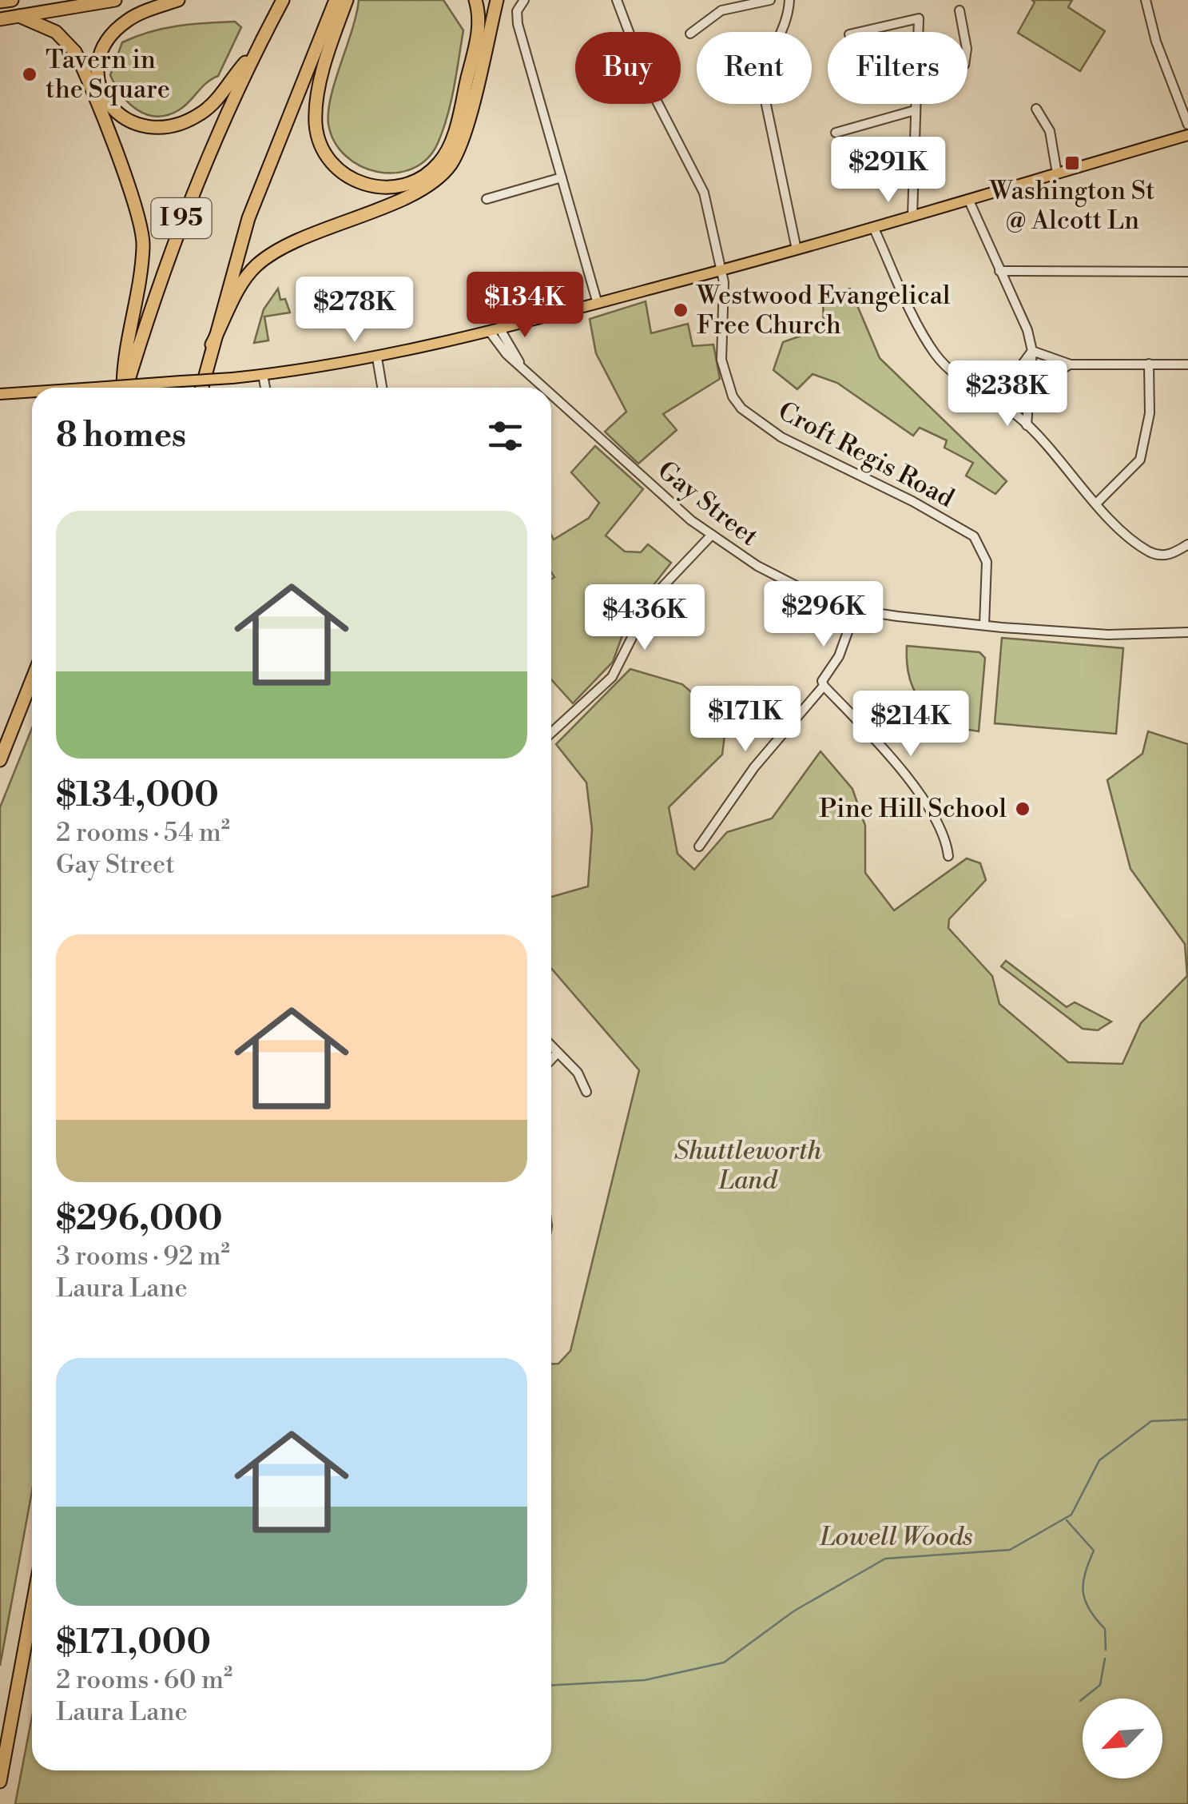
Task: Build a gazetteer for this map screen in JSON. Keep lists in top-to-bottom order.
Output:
{
  "streets": {
    "highway": ["I 95"],
    "street": ["Croft Regis Road", "Gay Street"]
  },
  "crossings": [
    ["Croft Regis Road", "Gay Street"]
  ],
  "parks": ["Shuttleworth Land", "Lowell Woods"],
  "places": {
    "other": ["Tavern in the Square", "Westwood Evangelical Free Church", "Pine Hill School"],
    "transit": ["Washington St @ Alcott Ln"]
  },
  "north": "bottom left",
  "page": {
    "chip": ["Buy", "Rent", "Filters"],
    "price": [
      "$291K",
      "$134K",
      "$278K",
      "$238K",
      "$296K",
      "$436K",
      "$171K",
      "$214K"
    ],
    "heading": "8 homes",
    "list": [
      {
        "name": "$134,000",
        "note": "2 rooms · 54 m² · Gay Street"
      },
      {
        "name": "$296,000",
        "note": "3 rooms · 92 m² · Laura Lane"
      },
      {
        "name": "$171,000",
        "note": "2 rooms · 60 m² · Laura Lane"
      }
    ]
  }
}
